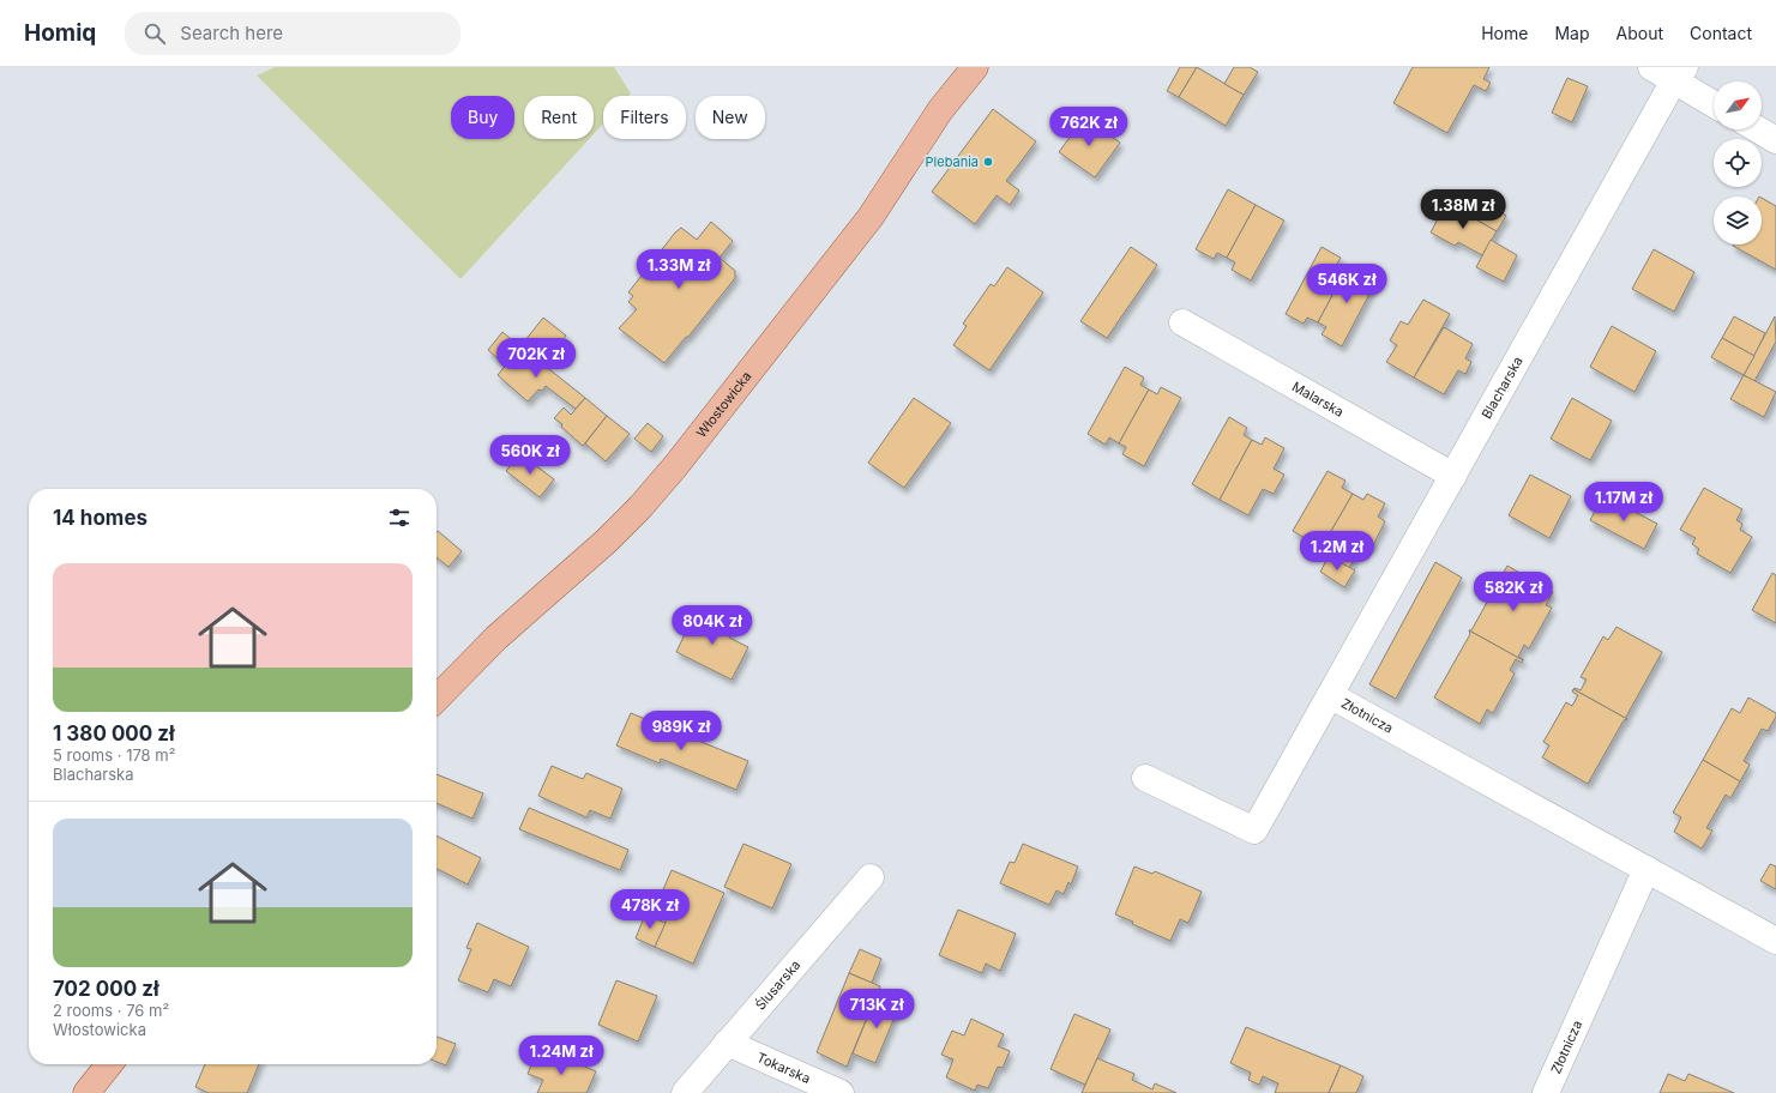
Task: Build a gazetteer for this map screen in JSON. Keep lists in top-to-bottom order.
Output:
{
  "streets": {
    "main road": ["Włostowicka"],
    "street": [
      "Blacharska",
      "Malarska",
      "Złotnicza",
      "Ślusarska",
      "Tokarska"
    ]
  },
  "crossings": [
    ["Blacharska", "Malarska"],
    ["Blacharska", "Złotnicza"],
    ["Ślusarska", "Tokarska"]
  ],
  "places": ["Plebania"],
  "north": "top right",
  "page": {
    "header": "Homiq",
    "search": "Search here",
    "nav": [
      "Home",
      "Map",
      "About",
      "Contact"
    ],
    "chip": [
      "Buy",
      "Rent",
      "Filters",
      "New"
    ],
    "price": [
      "762K zł",
      "1.38M zł",
      "1.33M zł",
      "546K zł",
      "702K zł",
      "560K zł",
      "1.17M zł",
      "1.2M zł",
      "582K zł",
      "804K zł",
      "989K zł",
      "478K zł",
      "713K zł",
      "1.24M zł"
    ],
    "heading": "14 homes",
    "list": [
      {
        "name": "1 380 000 zł",
        "note": "5 rooms · 178 m² · Blacharska"
      },
      {
        "name": "702 000 zł",
        "note": "2 rooms · 76 m² · Włostowicka"
      }
    ]
  }
}
